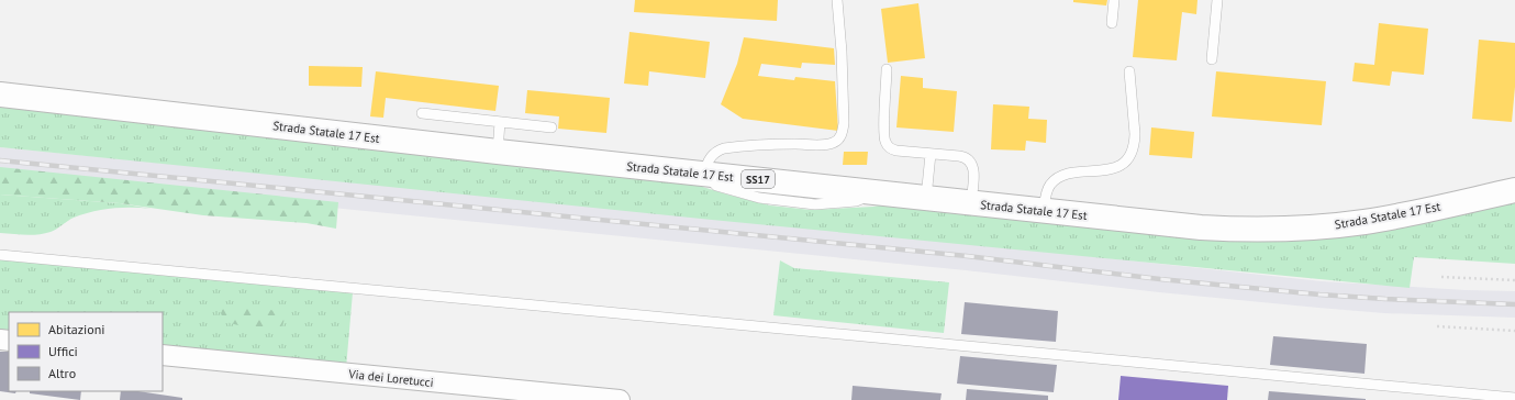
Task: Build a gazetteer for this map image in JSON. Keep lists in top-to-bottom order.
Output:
{
  "streets": {
    "main road": ["Strada Statale 17 Est", "SS17"],
    "street": ["Via dei Loretucci"]
  },
  "legend": ["Abitazioni", "Uffici", "Altro"]
}
